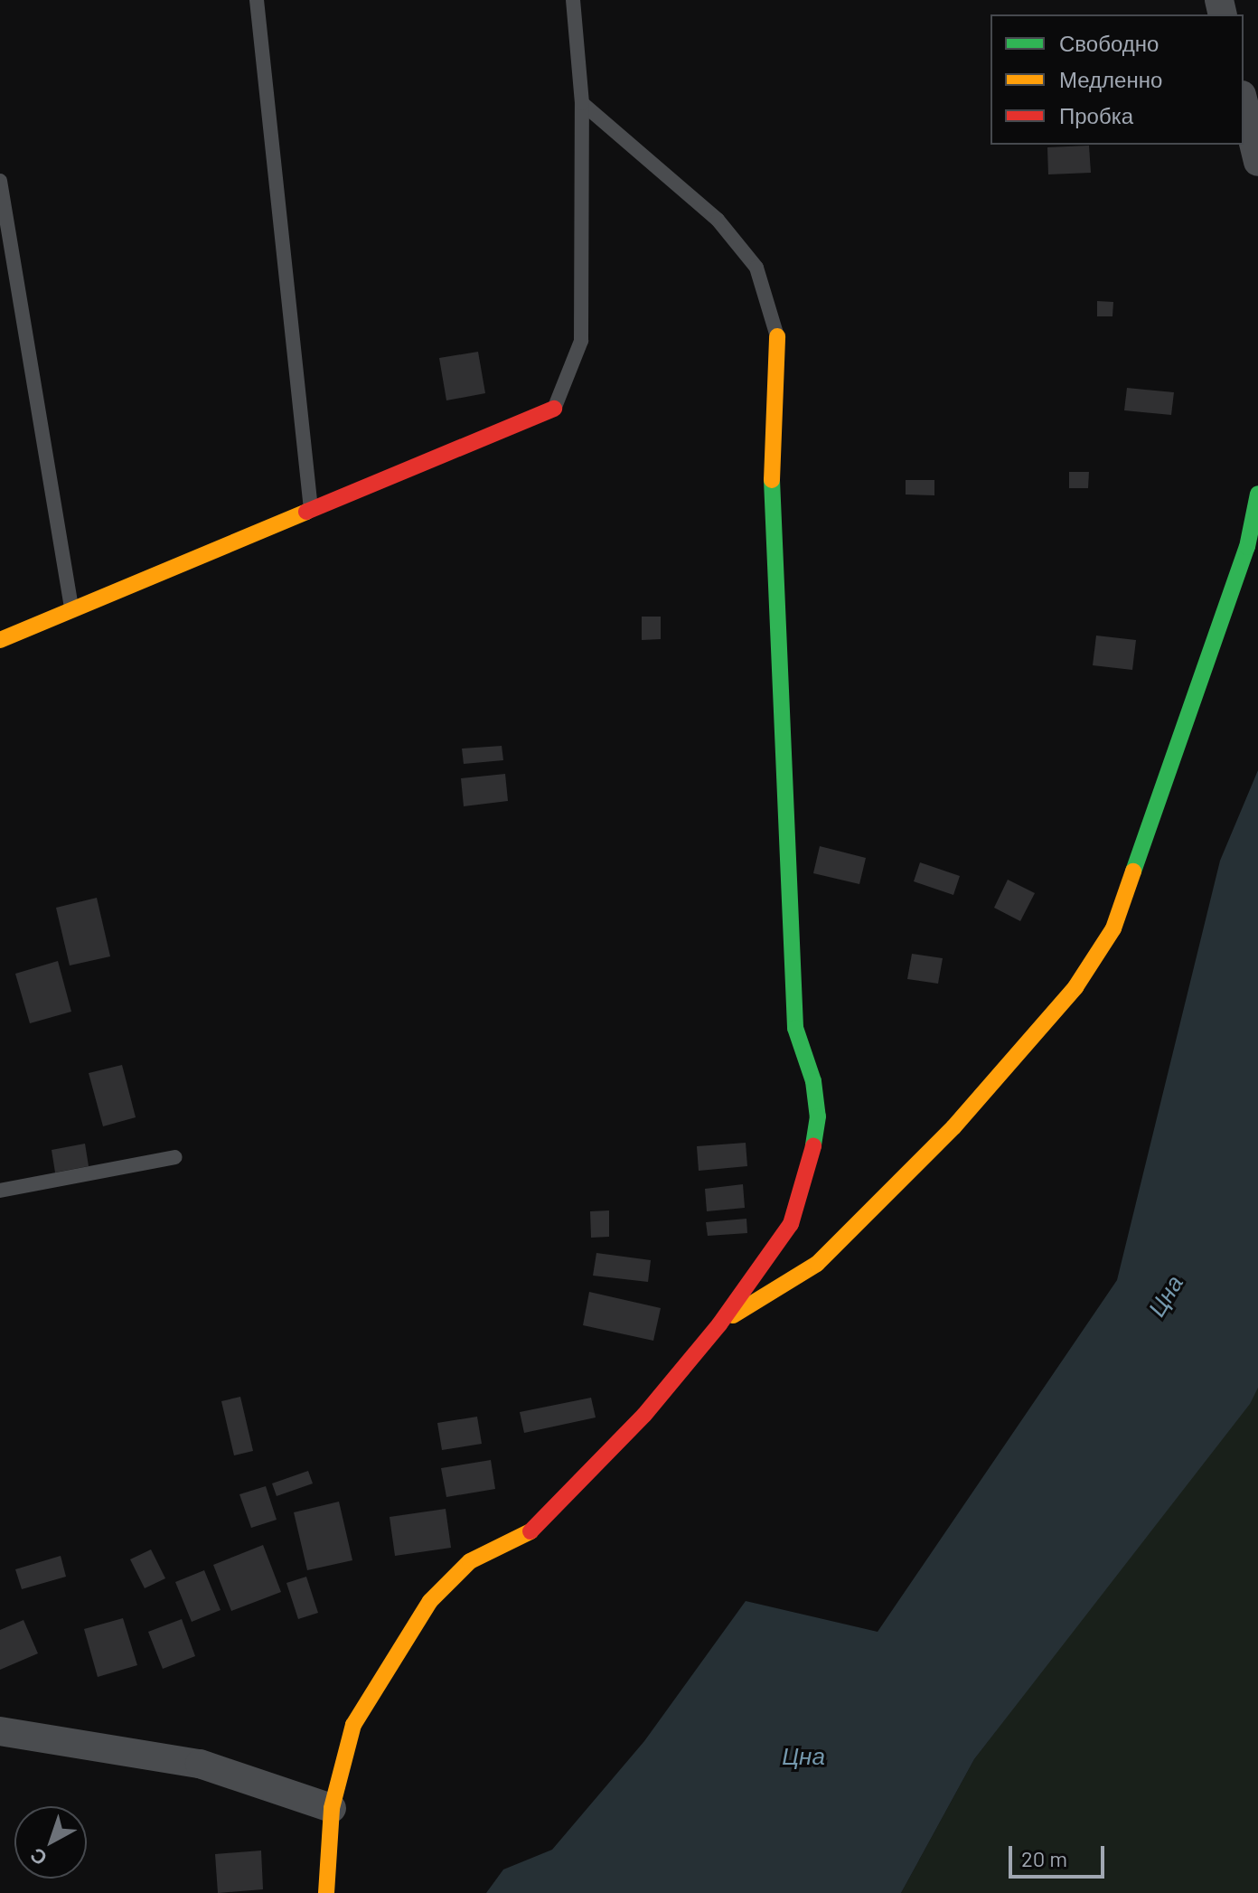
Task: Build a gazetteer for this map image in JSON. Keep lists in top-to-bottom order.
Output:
{
  "water": ["Цна"],
  "legend": ["Свободно", "Медленно", "Пробка"],
  "scale_bar": "20 m",
  "north": "bottom left"
}
